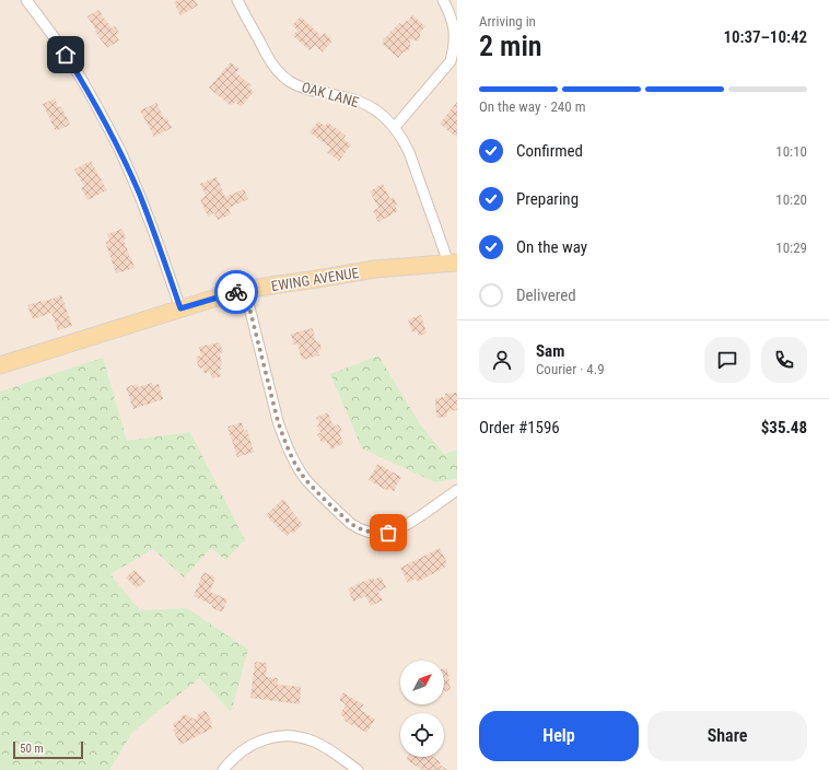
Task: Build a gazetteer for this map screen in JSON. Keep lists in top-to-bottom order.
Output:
{
  "streets": {
    "main road": ["EWING AVENUE"],
    "street": ["OAK LANE"]
  },
  "crossings": [
    ["OAK LANE", "EWING AVENUE"]
  ],
  "scale_bar": "50 m",
  "north": "top right",
  "page": {
    "heading": ["2 min", "Arriving in", "10:37–10:42"],
    "panel": [
      "Sam",
      "Courier · 4.9",
      "Order #1596",
      "$35.48"
    ],
    "bar": "On the way · 240 m",
    "list": [
      ["Confirmed", "10:10"],
      ["Preparing", "10:20"],
      ["On the way", "10:29"],
      "Delivered"
    ],
    "buttons": ["Help", "Share"],
    "scale": "50 m"
  }
}
